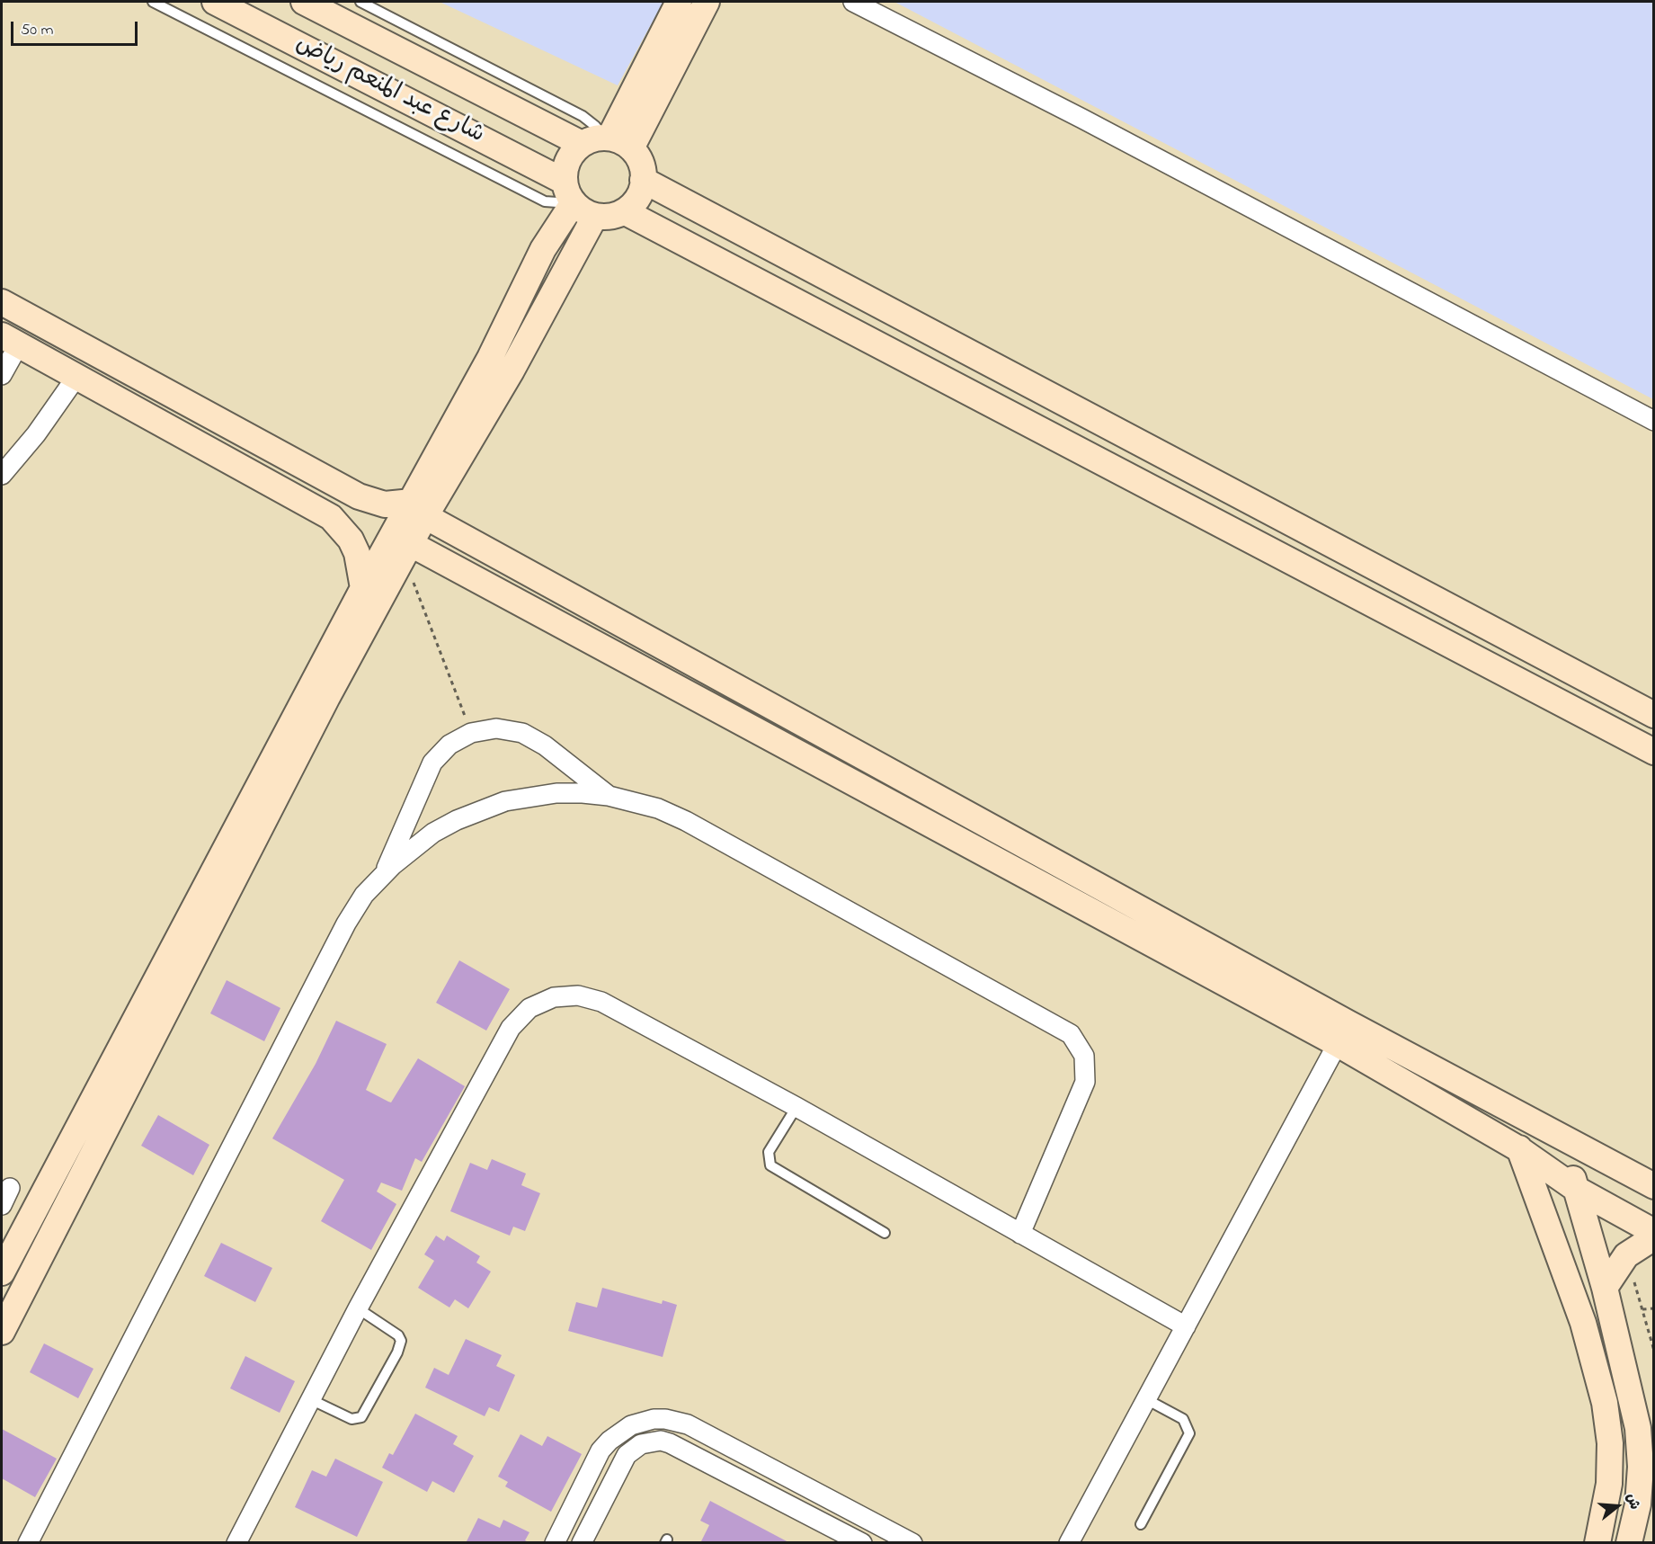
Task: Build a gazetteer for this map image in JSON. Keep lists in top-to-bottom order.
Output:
{
  "streets": {
    "street": ["شارع عبد المنعم رياض"]
  },
  "scale_bar": "50 m",
  "north": "right"
}
